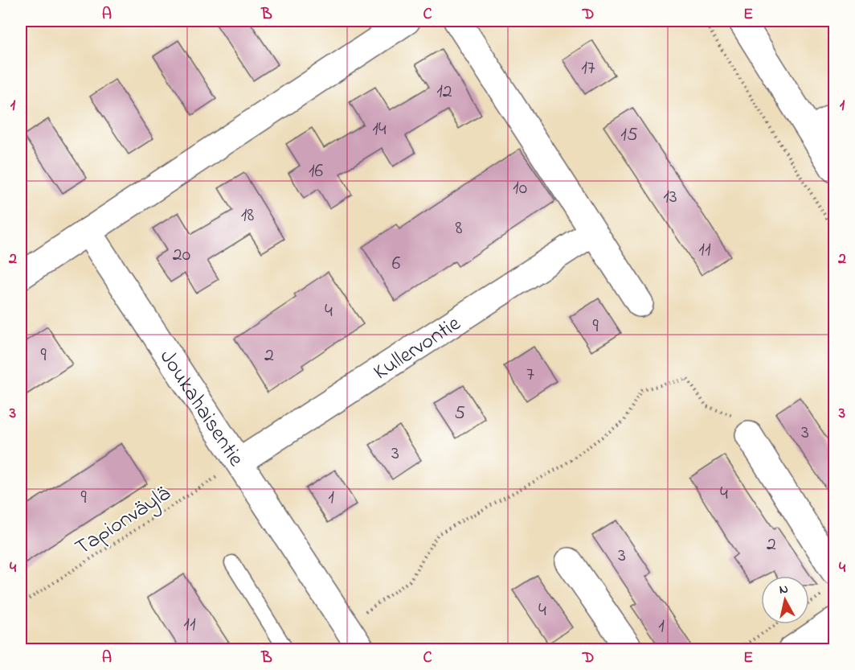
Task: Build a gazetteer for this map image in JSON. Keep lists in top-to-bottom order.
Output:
{
  "streets": {
    "street": ["Kullervontie", "Joukahaisentie"],
    "path": ["Tapionväylä"]
  },
  "crossings": [
    ["Kullervontie", "Joukahaisentie"],
    ["Kullervontie", "Tapionväylä"],
    ["Joukahaisentie", "Tapionväylä"]
  ],
  "house_numbers": [
    "17",
    "12",
    "14",
    "15",
    "16",
    "10",
    "13",
    "18",
    "8",
    "11",
    "20",
    "6",
    "4",
    "9",
    "9",
    "2",
    "7",
    "5",
    "3",
    "3",
    "4",
    "9",
    "1",
    "2",
    "3",
    "4",
    "11",
    "1"
  ],
  "north": "top",
  "grid": {
    "columns": [
      "A",
      "B",
      "C",
      "D",
      "E"
    ],
    "rows": [
      "1",
      "2",
      "3",
      "4"
    ]
  }
}
